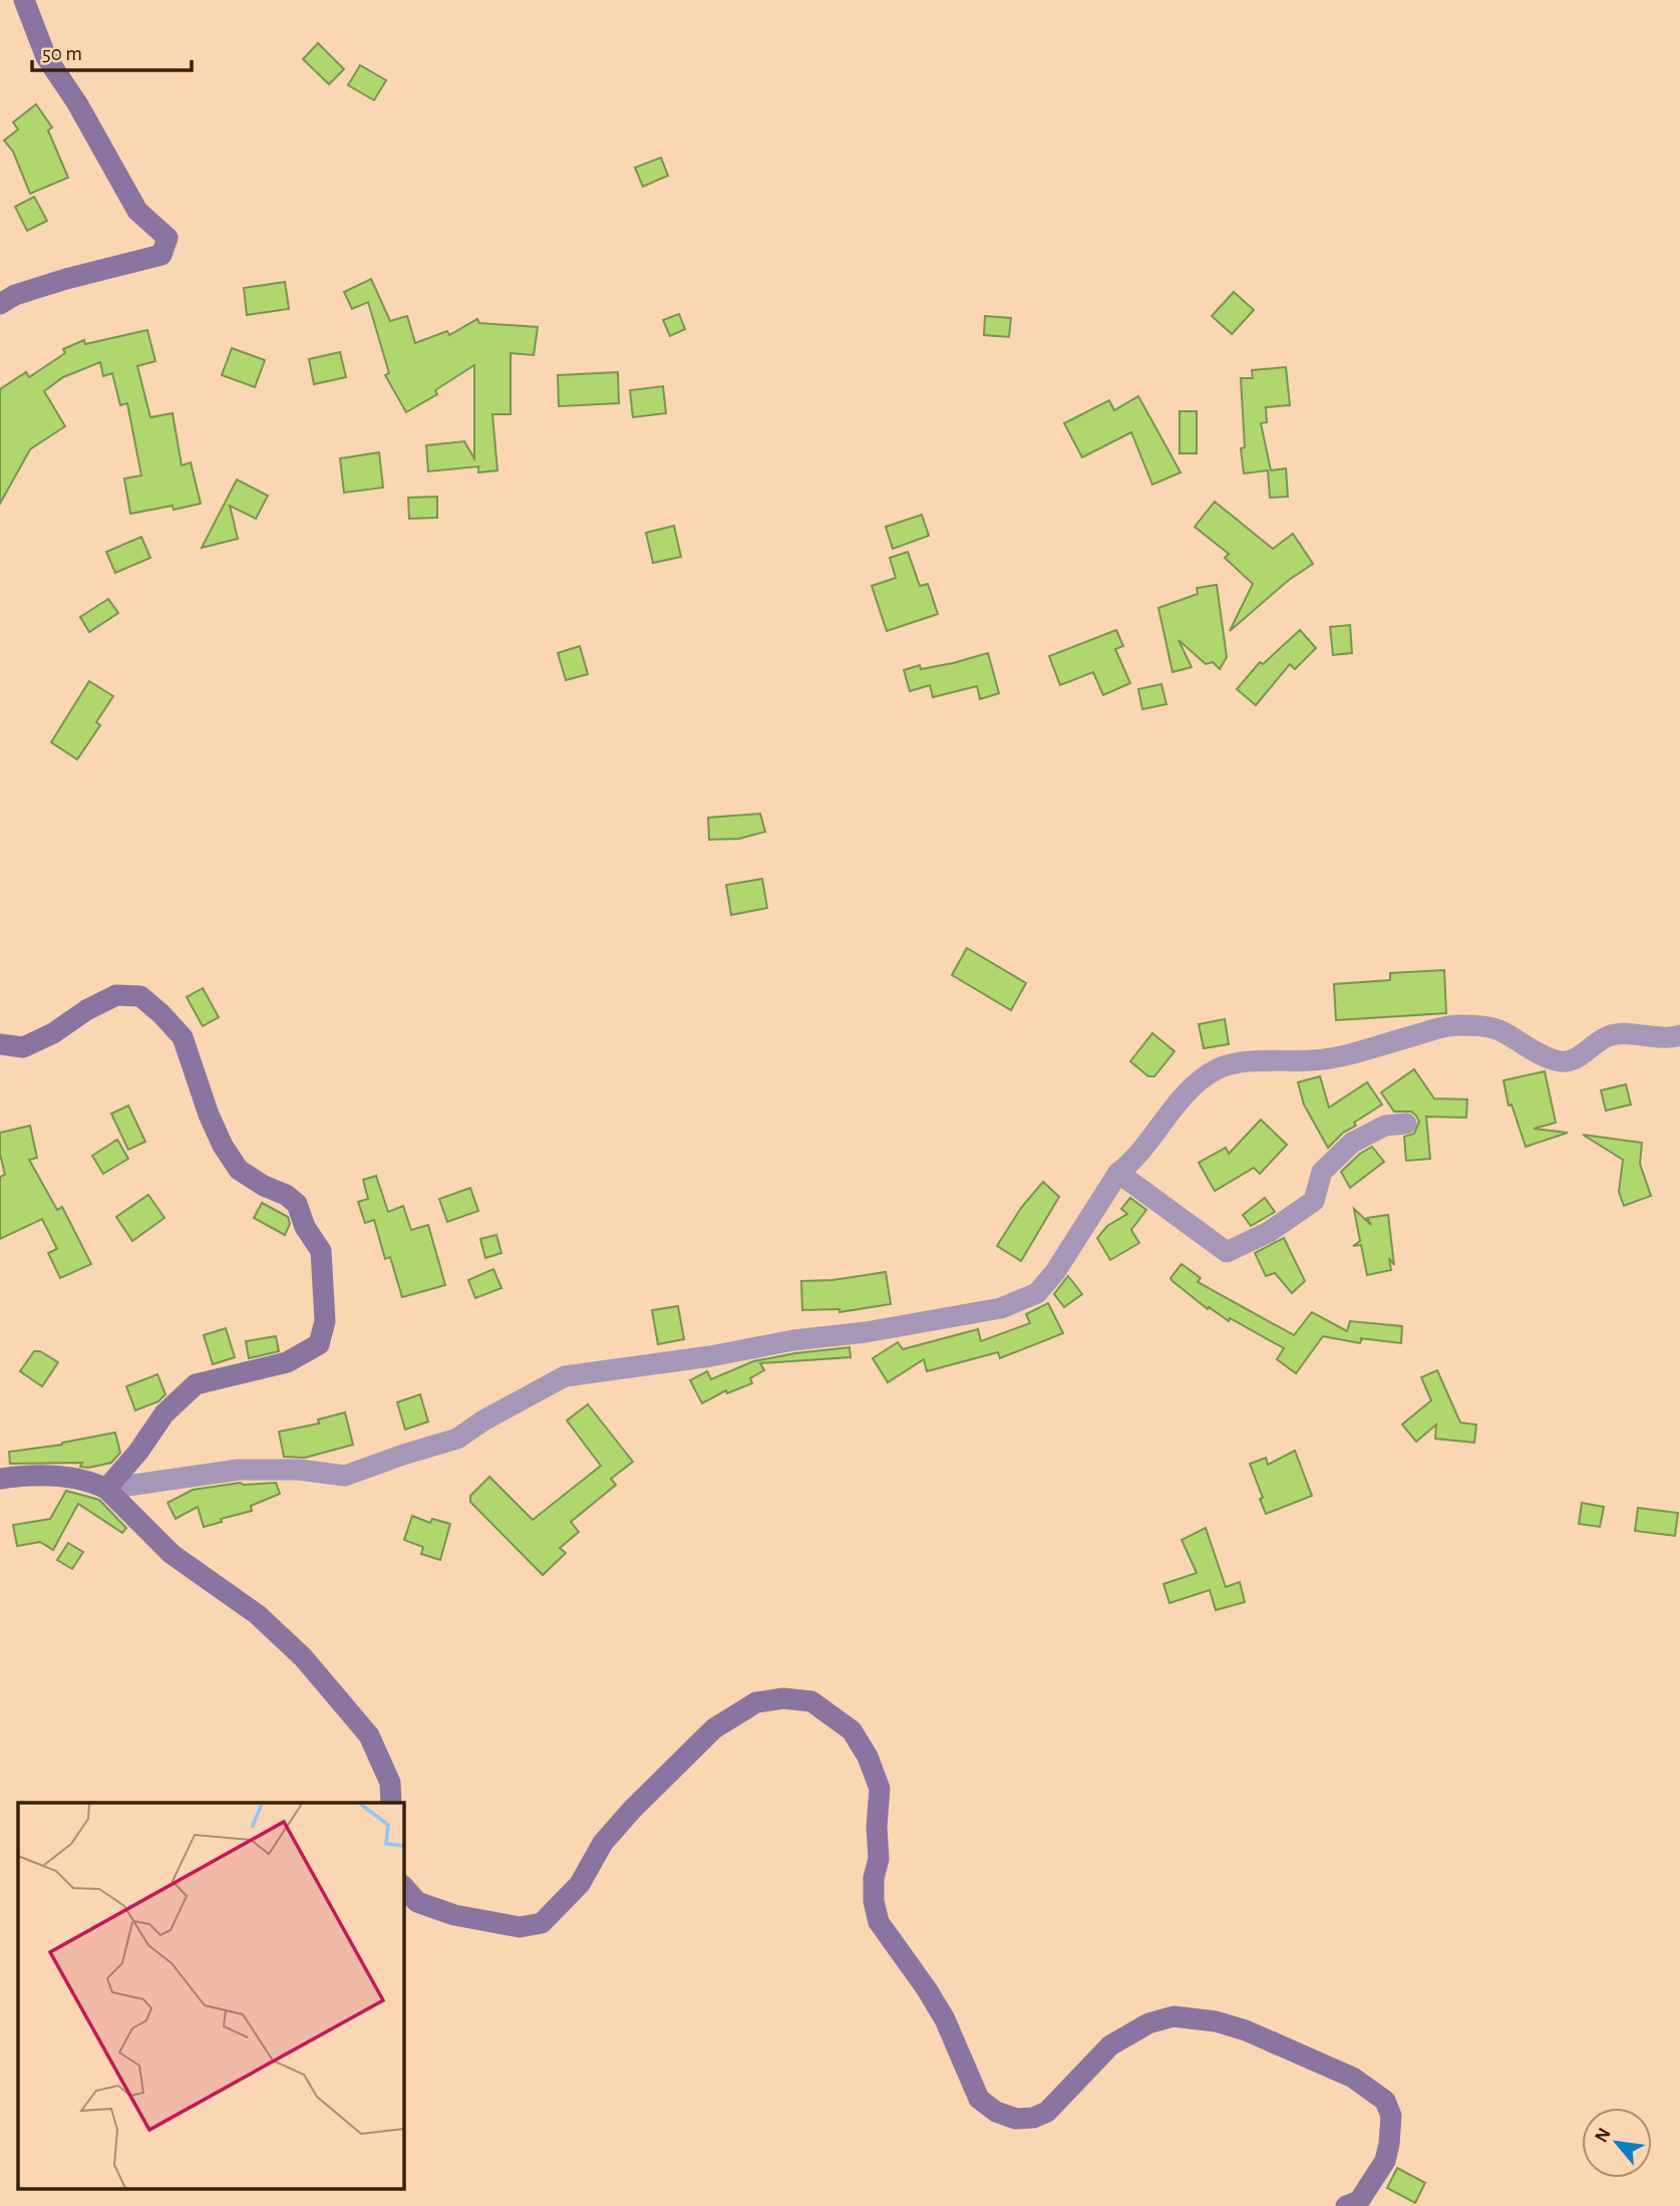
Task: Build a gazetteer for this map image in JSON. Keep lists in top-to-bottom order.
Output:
{
  "scale_bar": "50 m",
  "north": "top left"
}
